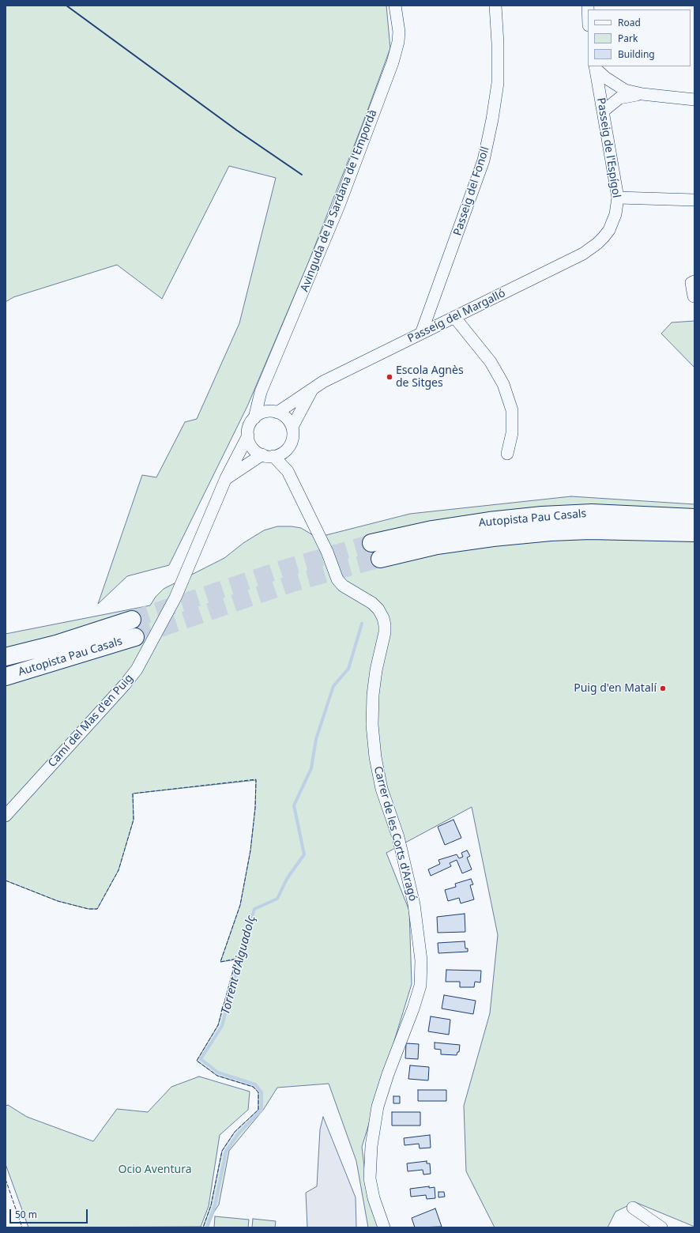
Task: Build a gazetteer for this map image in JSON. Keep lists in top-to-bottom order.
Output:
{
  "streets": {
    "highway": ["Autopista Pau Casals"],
    "street": [
      "Passeig de l'Espígol",
      "Passeig del Fonoll",
      "Avinguda de la Sardana de l'Empordà",
      "Passeig del Margalló",
      "Camí del Mas d'en Puig",
      "Carrer de les Corts d'Aragó"
    ]
  },
  "crossings": [
    ["Passeig de l'Espígol", "Passeig del Margalló"],
    ["Passeig del Fonoll", "Passeig del Margalló"],
    ["Avinguda de la Sardana de l'Empordà", "Passeig del Margalló"],
    ["Avinguda de la Sardana de l'Empordà", "Camí del Mas d'en Puig"],
    ["Passeig del Margalló", "Camí del Mas d'en Puig"]
  ],
  "water": ["Torrent d'Aiguadolç"],
  "parks": ["Ocio Aventura"],
  "places": ["Escola Agnès de Sitges", "Puig d'en Matalí"],
  "legend": ["Road", "Park", "Building"],
  "scale_bar": "50 m"
}
